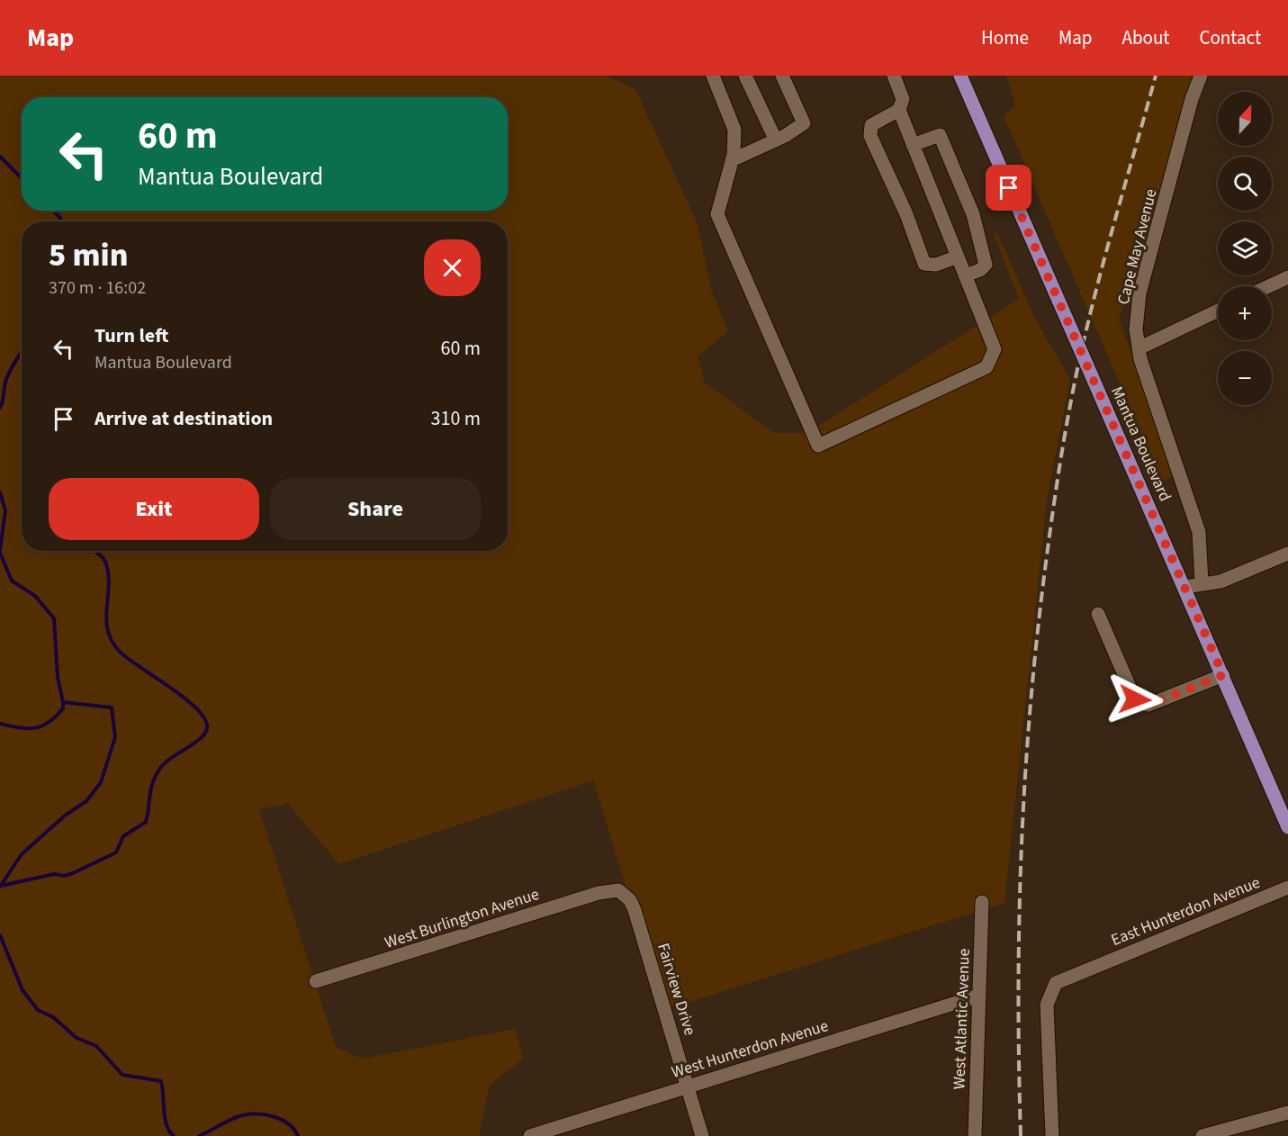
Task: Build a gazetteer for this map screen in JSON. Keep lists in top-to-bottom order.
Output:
{
  "streets": {
    "main road": ["Mantua Boulevard"],
    "street": [
      "Cape May Avenue",
      "East Hunterdon Avenue",
      "West Burlington Avenue",
      "Fairview Drive",
      "West Atlantic Avenue",
      "West Hunterdon Avenue"
    ]
  },
  "crossings": [
    ["West Burlington Avenue", "Fairview Drive"],
    ["Fairview Drive", "West Hunterdon Avenue"],
    ["West Atlantic Avenue", "West Hunterdon Avenue"]
  ],
  "north": "top",
  "page": {
    "header": "Map",
    "nav": [
      "Home",
      "Map",
      "About",
      "Contact"
    ],
    "map_buttons": ["+", "−"],
    "turn": ["60 m", "Mantua Boulevard"],
    "heading": ["5 min", "370 m · 16:02"],
    "list": [
      {
        "name": "Turn left",
        "note": "Mantua Boulevard",
        "value": "60 m"
      },
      {
        "name": "Arrive at destination",
        "value": "310 m"
      }
    ],
    "buttons": ["Exit", "Share"]
  }
}
